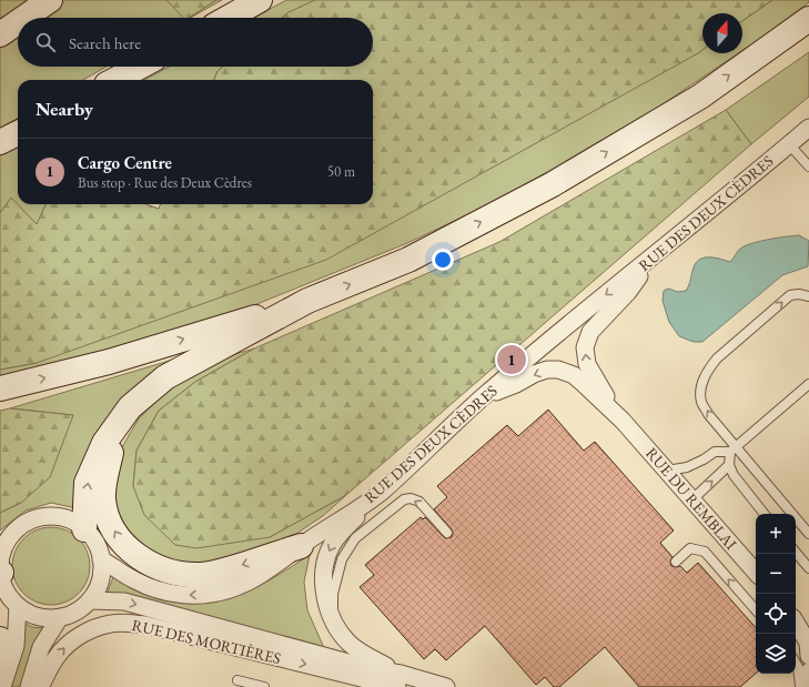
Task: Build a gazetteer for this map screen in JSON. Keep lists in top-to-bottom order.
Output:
{
  "streets": {
    "street": ["RUE DES DEUX CÈDRES", "RUE DU REMBLAI", "RUE DES MORTIÈRES"]
  },
  "crossings": [
    ["RUE DES DEUX CÈDRES", "RUE DU REMBLAI"],
    ["RUE DES DEUX CÈDRES", "RUE DES MORTIÈRES"]
  ],
  "one_way": ["RUE DES DEUX CÈDRES", "RUE DES MORTIÈRES"],
  "north": "top",
  "page": {
    "search": "Search here",
    "heading": "Nearby",
    "list": [
      {
        "mark": "1",
        "name": "Cargo Centre",
        "note": "Bus stop · Rue des Deux Cèdres",
        "value": "50 m"
      }
    ],
    "pins": "1",
    "map_buttons": ["+", "−"]
  }
}
